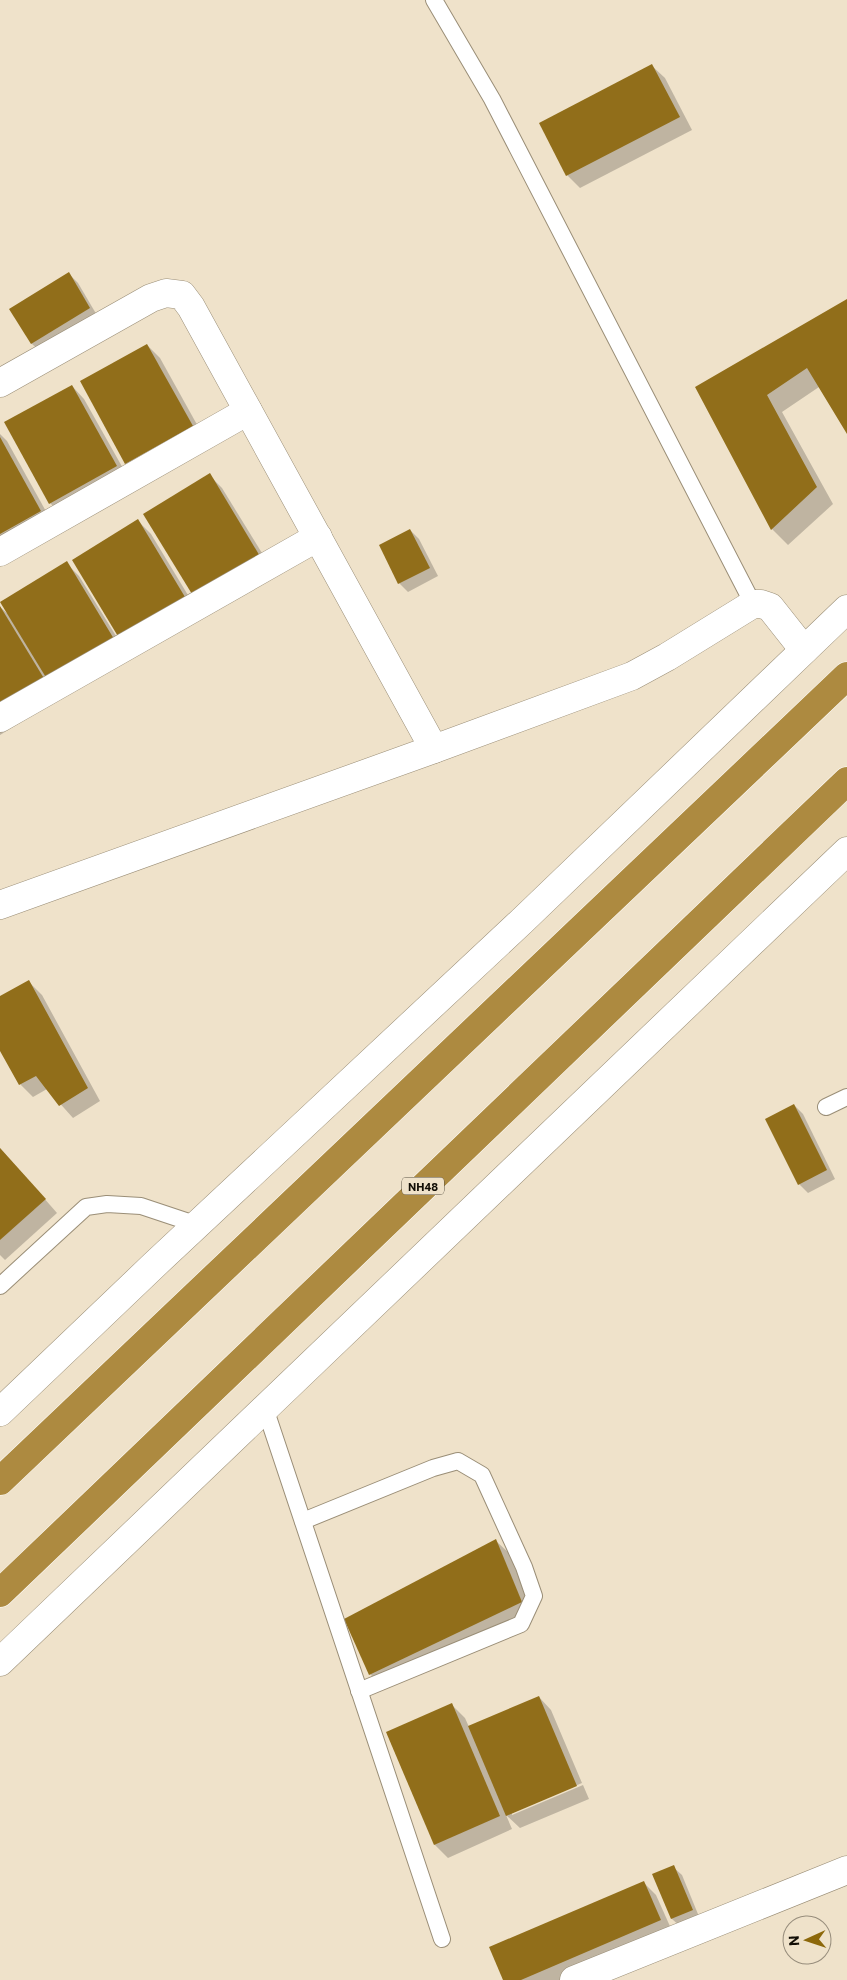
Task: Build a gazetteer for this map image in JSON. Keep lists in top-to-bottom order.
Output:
{
  "streets": {
    "highway": ["NH48"]
  },
  "north": "left"
}
